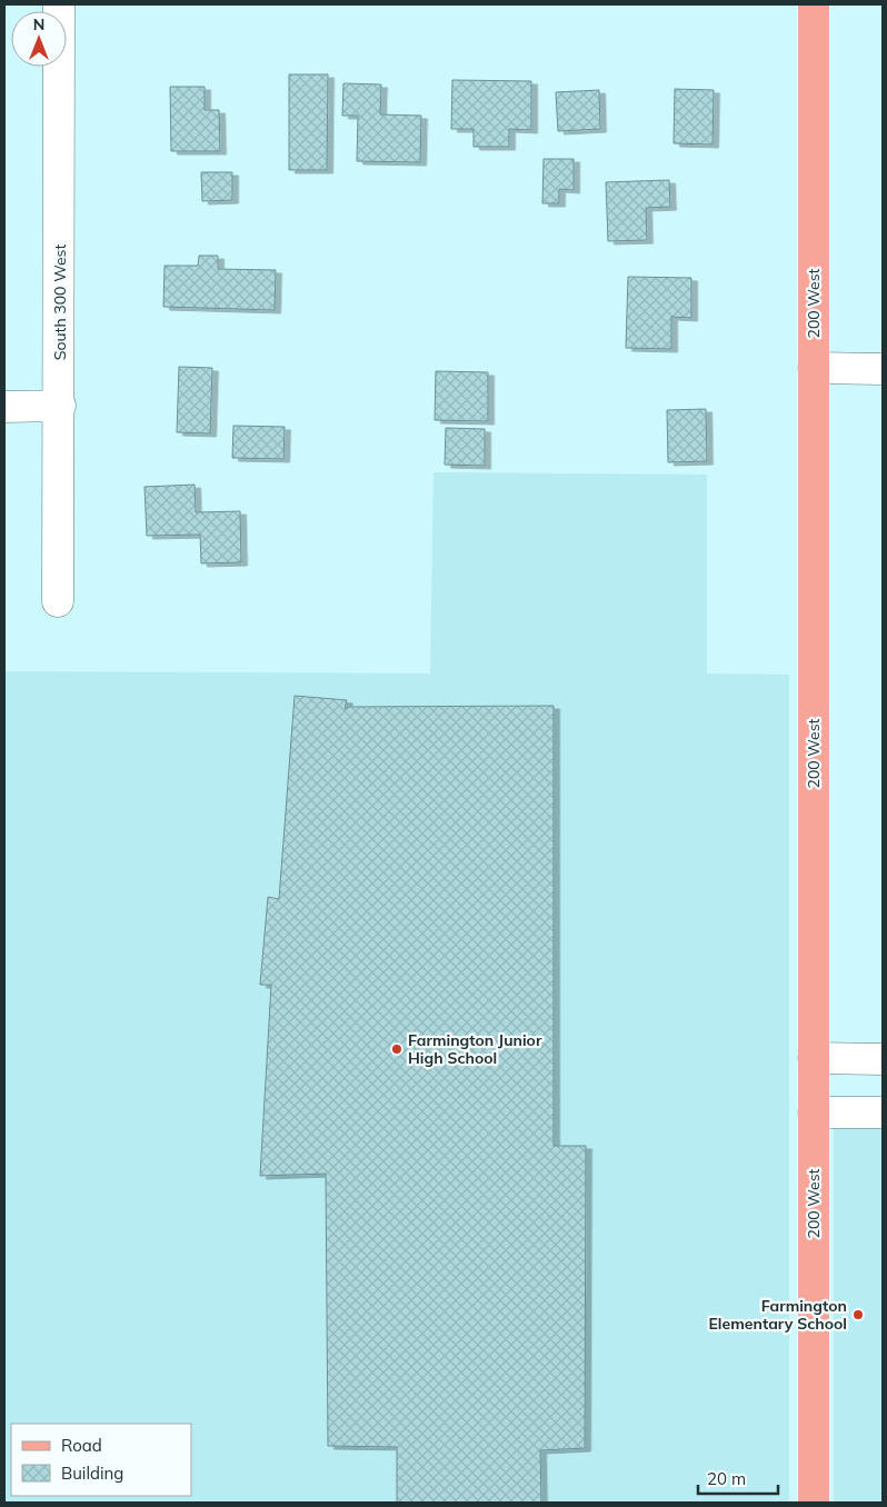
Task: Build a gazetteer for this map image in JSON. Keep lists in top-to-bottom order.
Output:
{
  "streets": {
    "main road": ["200 West"],
    "street": ["South 300 West"]
  },
  "places": ["Farmington Junior High School", "Farmington Elementary School"],
  "legend": ["Road", "Building"],
  "scale_bar": "20 m",
  "north": "top"
}
